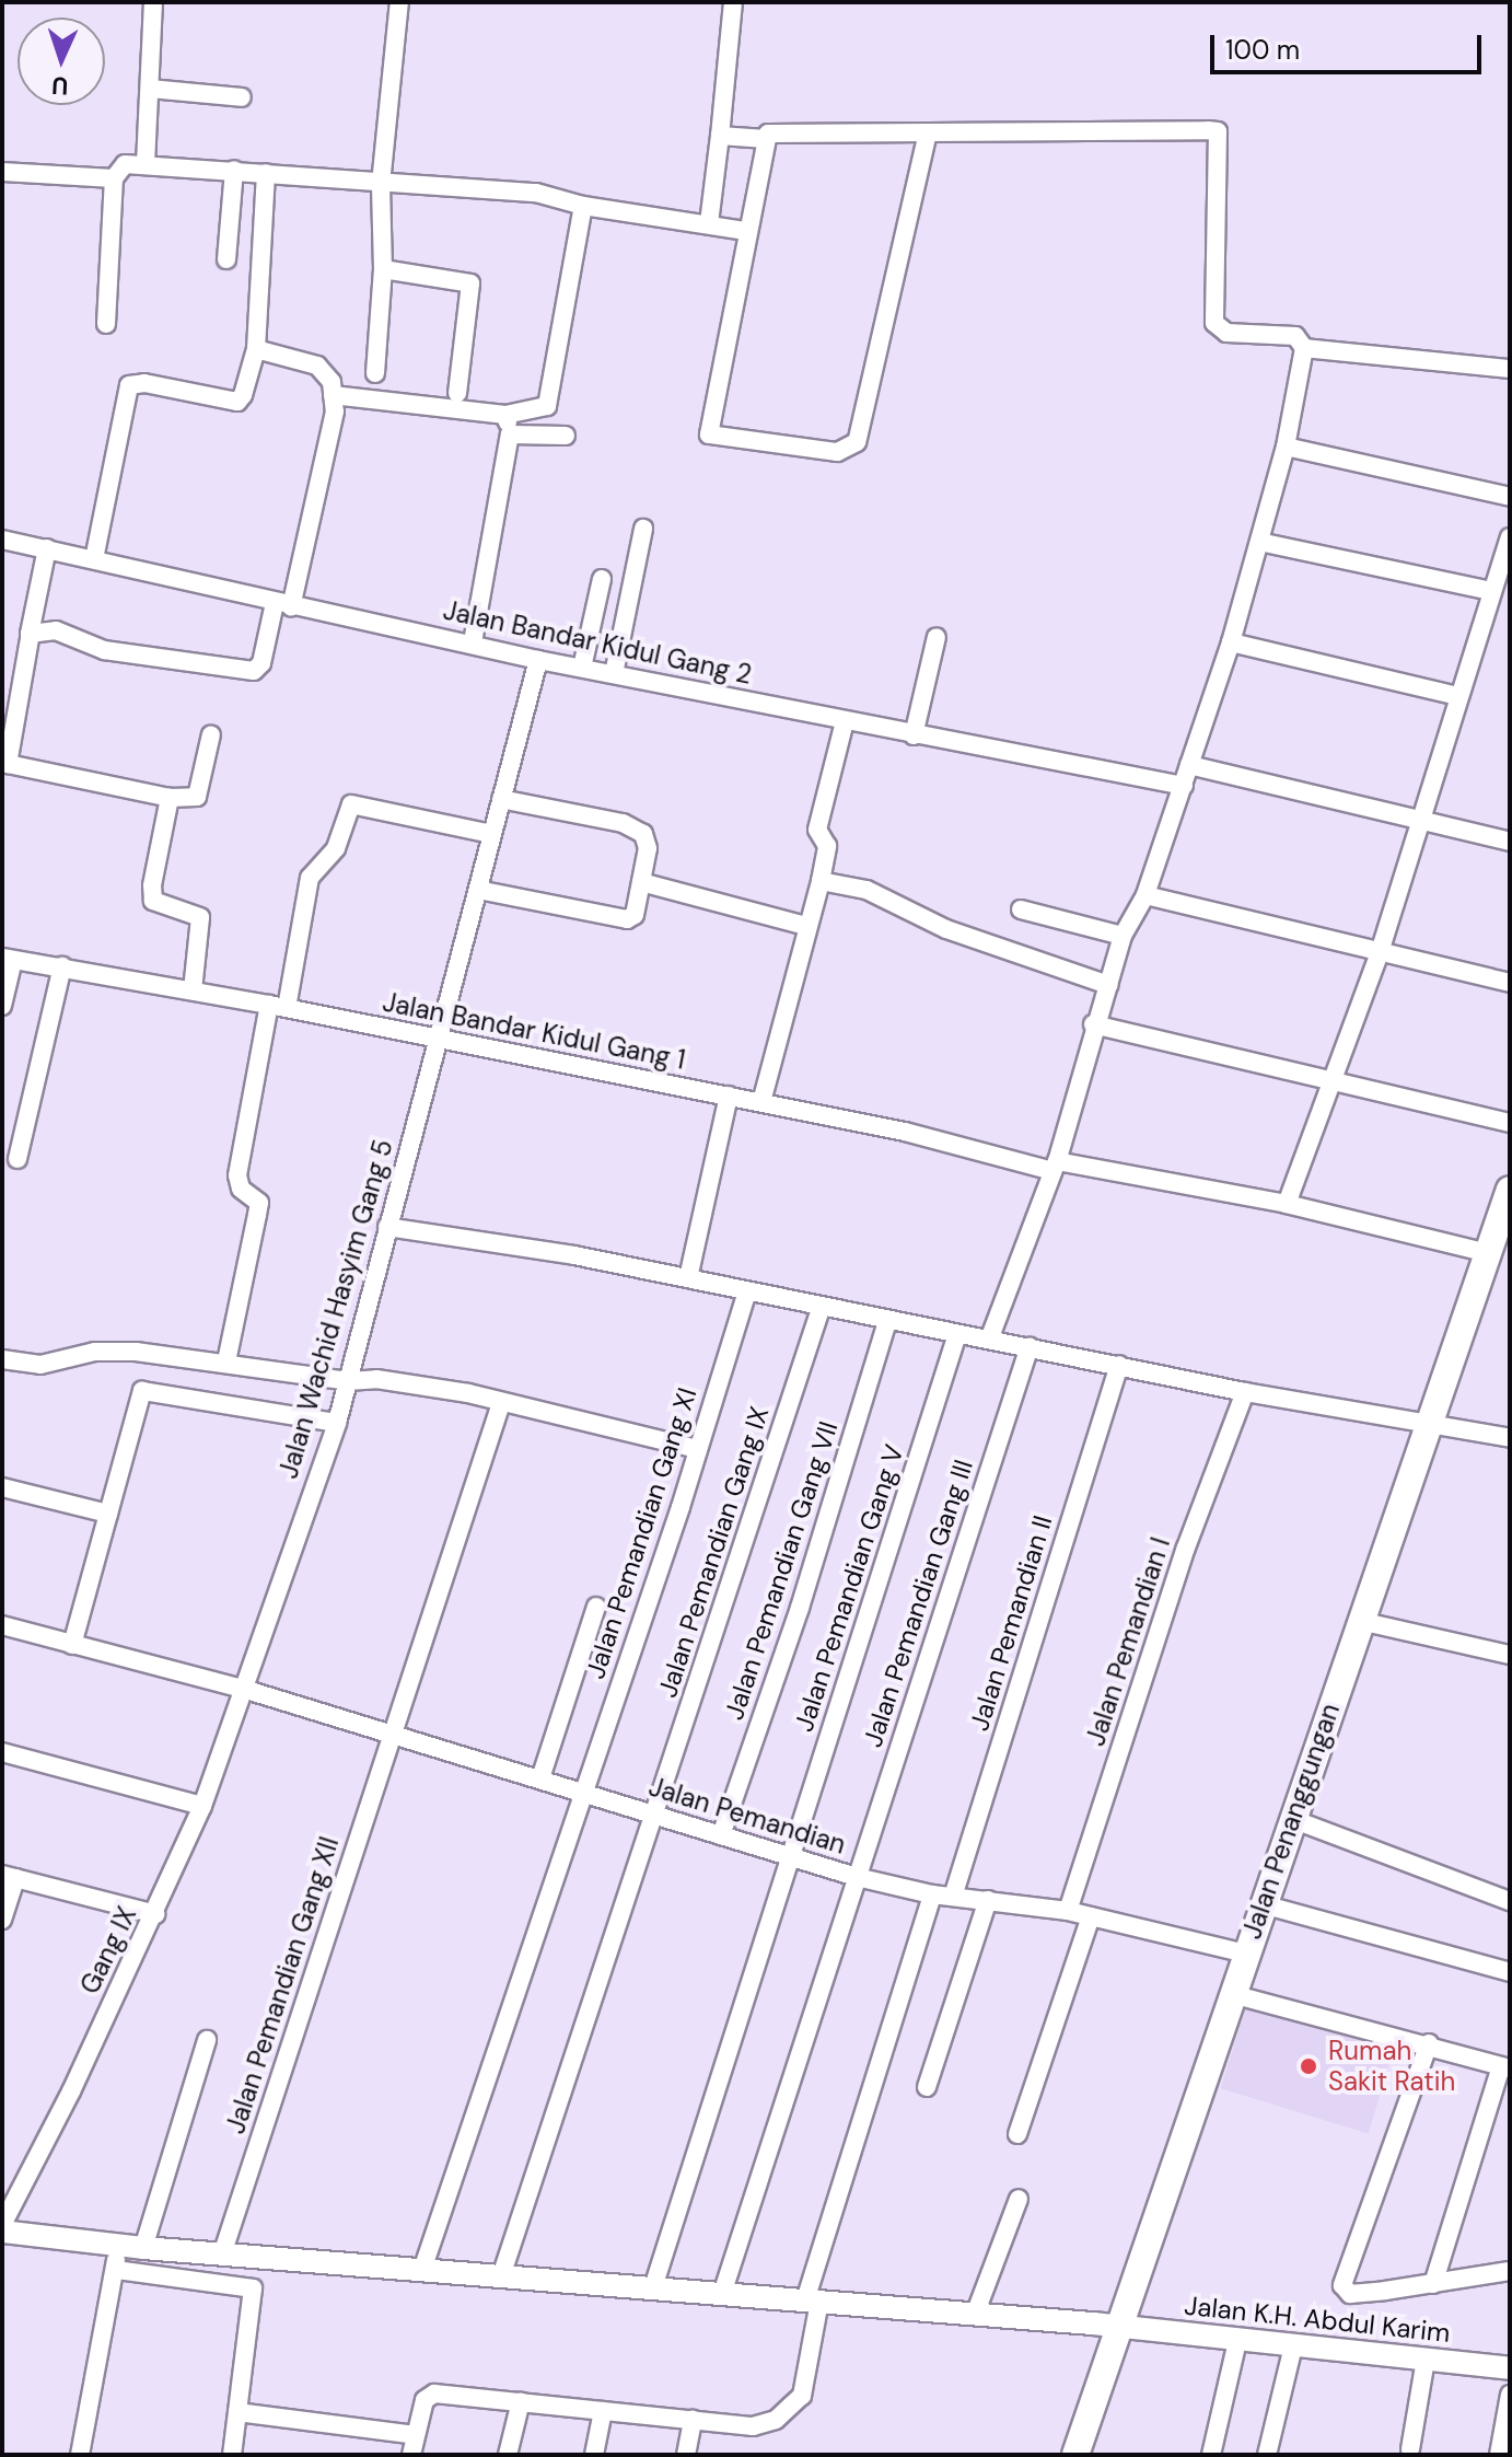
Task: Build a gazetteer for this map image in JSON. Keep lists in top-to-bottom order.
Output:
{
  "streets": {
    "main road": ["Jalan Penanggungan"],
    "street": [
      "Jalan Bandar Kidul Gang 2",
      "Jalan Bandar Kidul Gang 1",
      "Jalan Wachid Hasyim Gang 5",
      "Jalan Pemandian Gang XI",
      "Jalan Pemandian Gang IX",
      "Jalan Pemandian Gang VII",
      "Jalan Pemandian Gang V",
      "Jalan Pemandian Gang III",
      "Jalan Pemandian II",
      "Jalan Pemandian I",
      "Jalan Pemandian",
      "Gang IX",
      "Jalan Pemandian Gang XII",
      "Jalan K.H. Abdul Karim"
    ]
  },
  "crossings": [
    ["Jalan Bandar Kidul Gang 2", "Jalan Wachid Hasyim Gang 5"],
    ["Jalan Bandar Kidul Gang 1", "Jalan Wachid Hasyim Gang 5"],
    ["Jalan Bandar Kidul Gang 1", "Jalan Penanggungan"],
    ["Jalan Wachid Hasyim Gang 5", "Jalan Pemandian"],
    ["Jalan Wachid Hasyim Gang 5", "Gang IX"],
    ["Jalan Pemandian Gang XI", "Jalan Pemandian"],
    ["Jalan Pemandian Gang XI", "Jalan K.H. Abdul Karim"],
    ["Jalan Pemandian Gang IX", "Jalan Pemandian"],
    ["Jalan Pemandian Gang IX", "Jalan K.H. Abdul Karim"],
    ["Jalan Pemandian Gang VII", "Jalan Pemandian"],
    ["Jalan Pemandian Gang V", "Jalan Pemandian"],
    ["Jalan Pemandian Gang V", "Jalan K.H. Abdul Karim"],
    ["Jalan Pemandian Gang III", "Jalan Pemandian"],
    ["Jalan Pemandian Gang III", "Jalan K.H. Abdul Karim"],
    ["Jalan Pemandian II", "Jalan Pemandian"],
    ["Jalan Pemandian I", "Jalan Pemandian"],
    ["Jalan Pemandian", "Jalan Penanggungan"],
    ["Jalan Pemandian", "Gang IX"],
    ["Jalan Pemandian", "Jalan Pemandian Gang XII"],
    ["Jalan Penanggungan", "Jalan K.H. Abdul Karim"],
    ["Gang IX", "Jalan K.H. Abdul Karim"],
    ["Jalan Pemandian Gang XII", "Jalan K.H. Abdul Karim"]
  ],
  "places": ["Rumah Sakit Ratih"],
  "scale_bar": "100 m",
  "north": "bottom"
}
